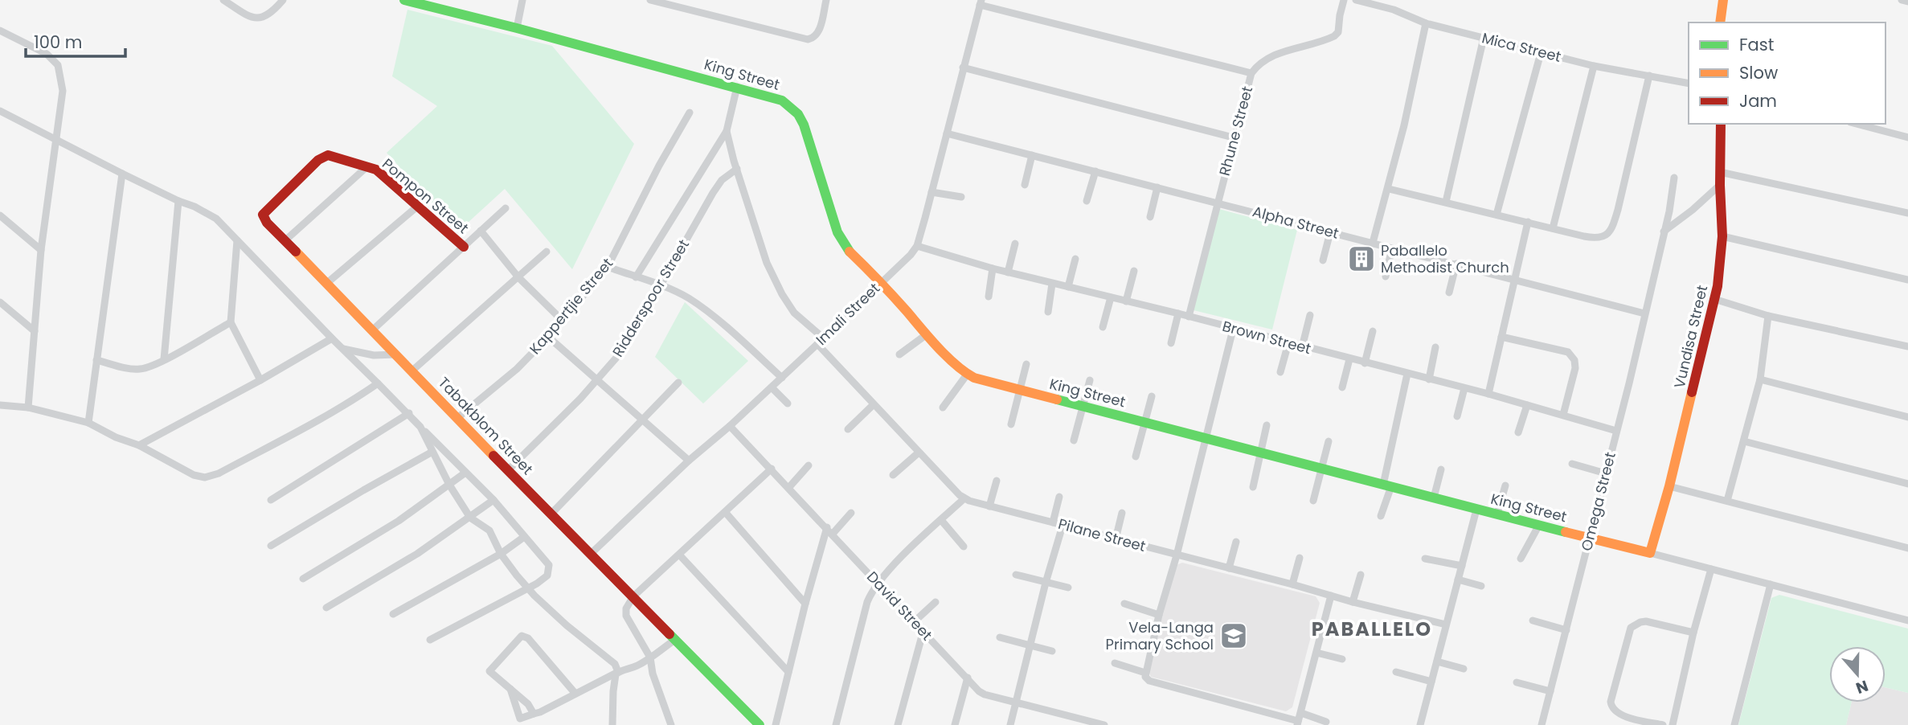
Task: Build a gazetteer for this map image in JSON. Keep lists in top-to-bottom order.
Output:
{
  "streets": {
    "street": [
      "Mica Street",
      "King Street",
      "Rhune Street",
      "Pompon Street",
      "Alpha Street",
      "Ridderspoor Street",
      "Kappertjie Street",
      "Imali Street",
      "Vundisa Street",
      "Brown Street",
      "Tabakblom Street",
      "Omega Street",
      "Pilane Street",
      "David Street"
    ]
  },
  "crossings": [
    ["King Street", "Imali Street"],
    ["King Street", "Vundisa Street"],
    ["King Street", "Omega Street"],
    ["Rhune Street", "Alpha Street"],
    ["Rhune Street", "Brown Street"],
    ["Pompon Street", "Tabakblom Street"],
    ["Alpha Street", "Imali Street"],
    ["Alpha Street", "Omega Street"],
    ["Ridderspoor Street", "Tabakblom Street"],
    ["Kappertjie Street", "Tabakblom Street"],
    ["Imali Street", "Brown Street"],
    ["Imali Street", "Tabakblom Street"],
    ["Imali Street", "Pilane Street"],
    ["Imali Street", "David Street"],
    ["Brown Street", "Omega Street"]
  ],
  "districts": ["PABALLELO"],
  "places": {
    "building": ["Paballelo Methodist Church"],
    "school or university": ["Vela-Langa Primary School"]
  },
  "legend": ["Fast", "Slow", "Jam"],
  "scale_bar": "100 m",
  "north": "bottom"
}
